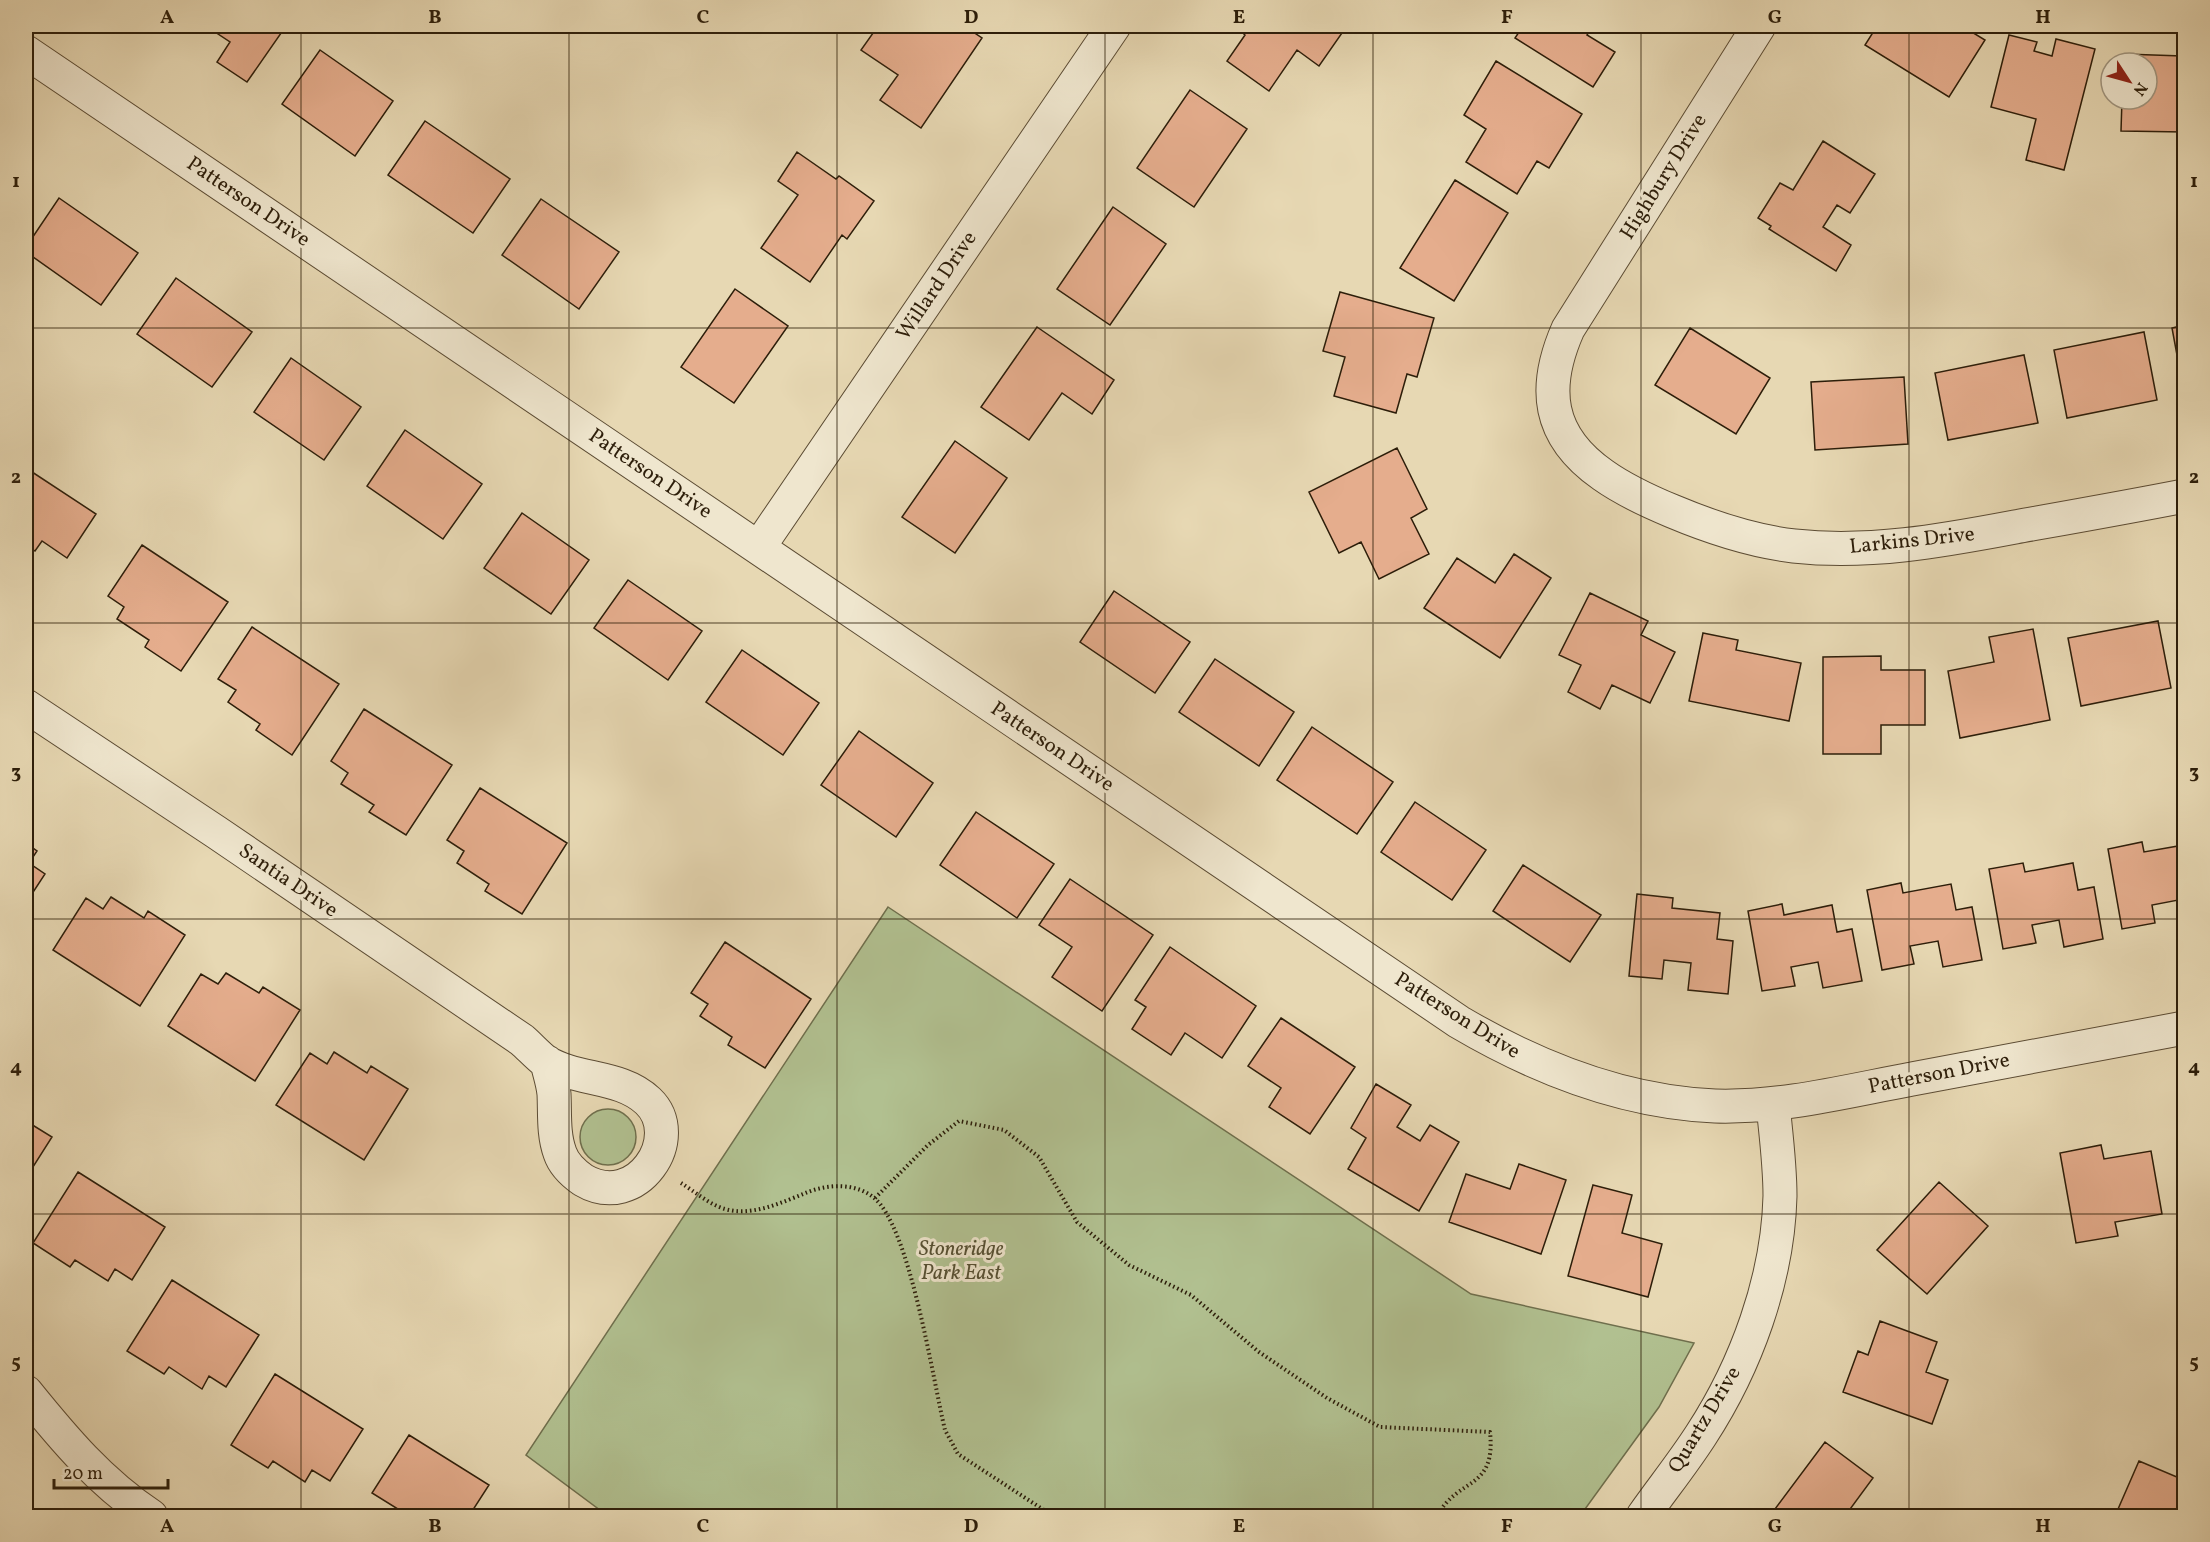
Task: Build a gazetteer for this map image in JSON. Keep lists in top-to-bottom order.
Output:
{
  "streets": {
    "street": [
      "Highbury Drive",
      "Patterson Drive",
      "Willard Drive",
      "Larkins Drive",
      "Santia Drive",
      "Quartz Drive"
    ]
  },
  "crossings": [
    ["Highbury Drive", "Larkins Drive"],
    ["Patterson Drive", "Willard Drive"],
    ["Patterson Drive", "Quartz Drive"]
  ],
  "parks": ["Stoneridge Park East"],
  "scale_bar": "20 m",
  "north": "bottom right",
  "grid": {
    "columns": [
      "A",
      "B",
      "C",
      "D",
      "E",
      "F",
      "G",
      "H"
    ],
    "rows": [
      "1",
      "2",
      "3",
      "4",
      "5"
    ]
  }
}
